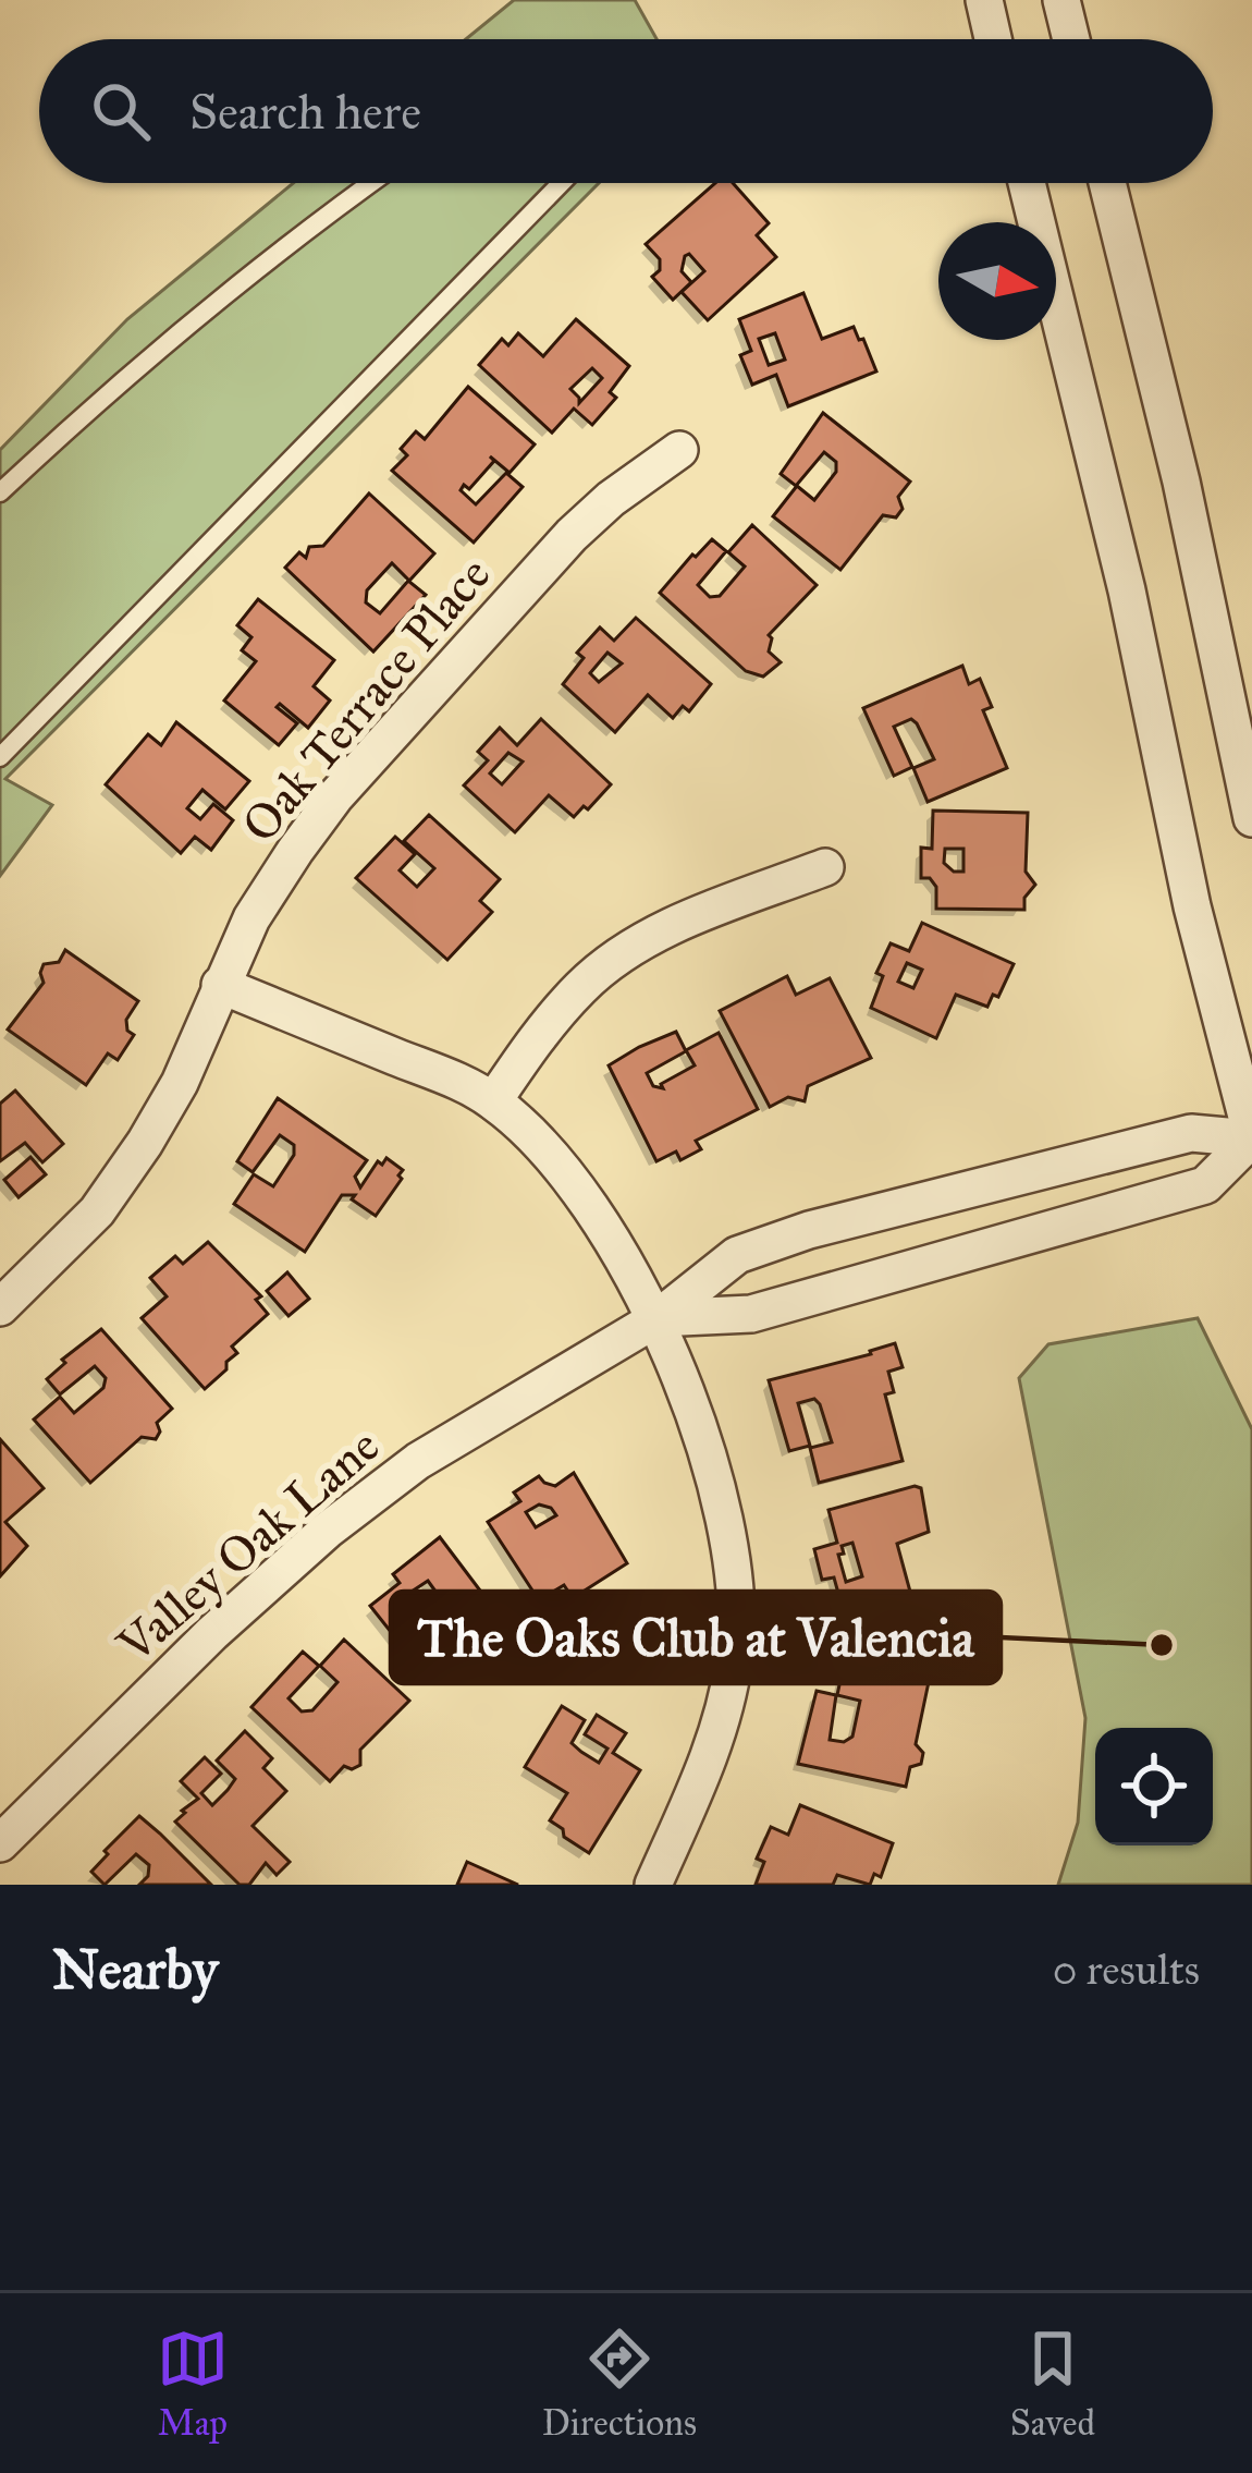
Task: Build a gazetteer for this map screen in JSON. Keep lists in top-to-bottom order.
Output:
{
  "streets": {
    "street": ["Oak Terrace Place", "Valley Oak Lane"]
  },
  "places": ["The Oaks Club at Valencia"],
  "north": "right",
  "page": {
    "search": "Search here",
    "heading": ["Nearby", "0 results"],
    "nav": ["Map", "Directions", "Saved"]
  }
}
